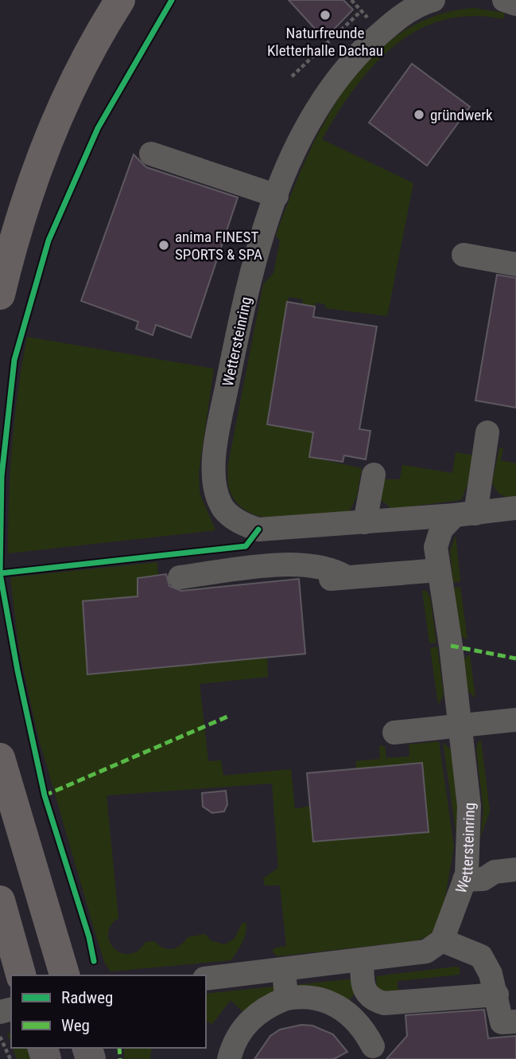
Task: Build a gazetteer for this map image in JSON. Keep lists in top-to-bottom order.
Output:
{
  "streets": {
    "street": ["Wettersteinring"]
  },
  "places": ["Naturfreunde Kletterhalle Dachau", "gründwerk", "anima FINEST SPORTS & SPA"],
  "legend": ["Radweg", "Weg"]
}
